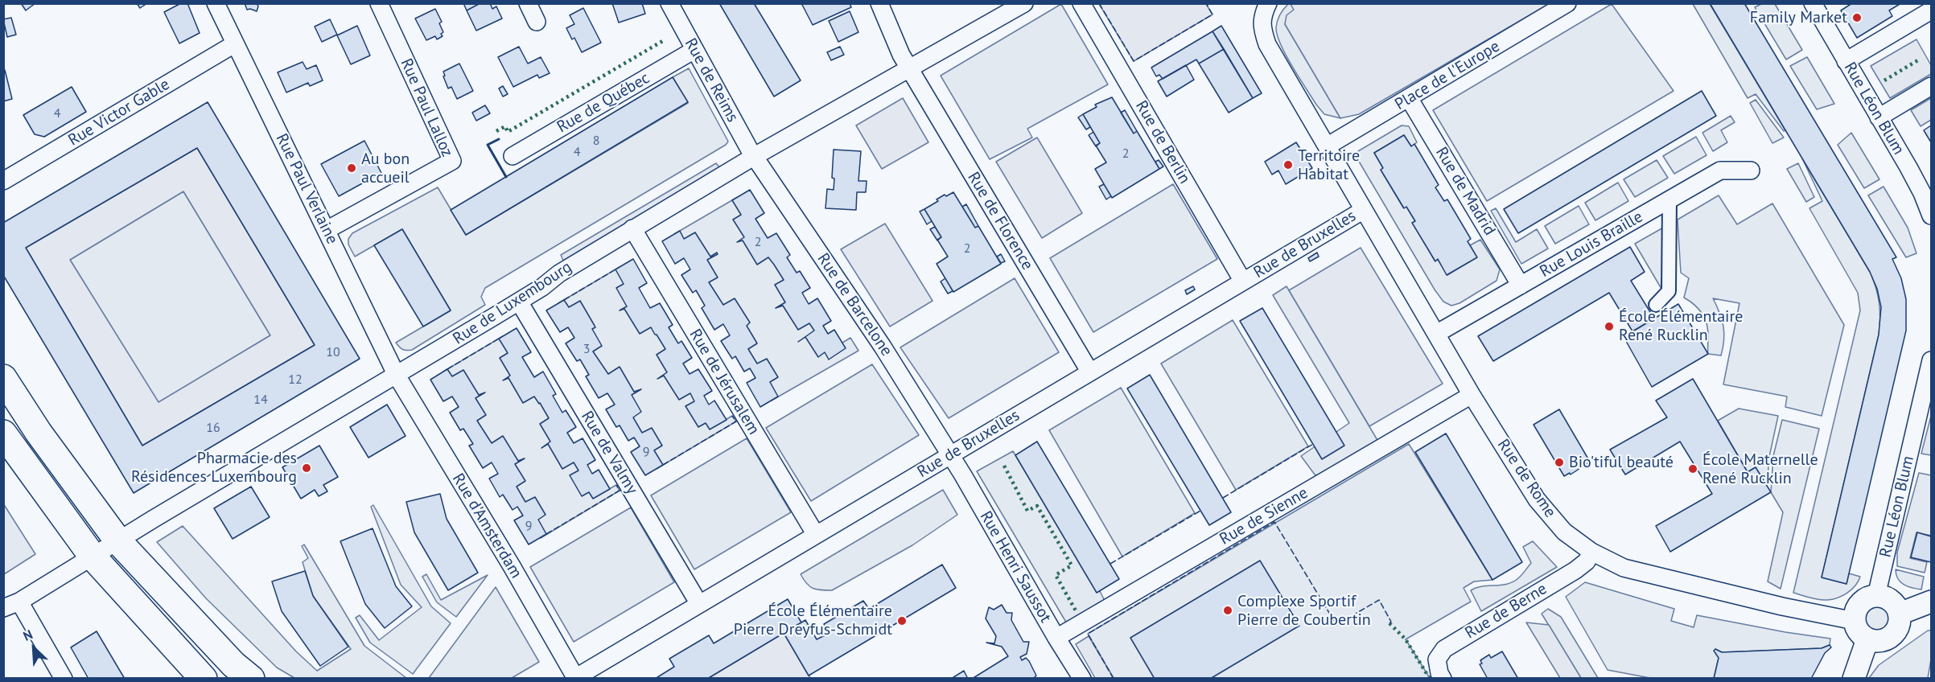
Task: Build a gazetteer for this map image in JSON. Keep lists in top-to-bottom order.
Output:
{
  "streets": {
    "street": [
      "Place de l'Europe",
      "Rue de Reims",
      "Rue de Québec",
      "Rue Paul Lalloz",
      "Rue Léon Blum",
      "Rue Victor Gable",
      "Rue de Berlin",
      "Rue Paul Verlaine",
      "Rue de Madrid",
      "Rue de Florence",
      "Rue de Bruxelles",
      "Rue Louis Braille",
      "Rue de Luxembourg",
      "Rue de Barcelone",
      "Rue de Jérusalem",
      "Rue de Valmy",
      "Rue de Rome",
      "Rue de Sienne",
      "Rue d'Amsterdam",
      "Rue Henri Saussot",
      "Rue de Berne"
    ]
  },
  "crossings": [
    ["Place de l'Europe", "Rue de Madrid"],
    ["Rue de Reims", "Rue de Québec"],
    ["Rue de Reims", "Rue de Luxembourg"],
    ["Rue de Reims", "Rue de Barcelone"],
    ["Rue Paul Lalloz", "Rue Paul Verlaine"],
    ["Rue Léon Blum", "Rue de Rome"],
    ["Rue Victor Gable", "Rue Paul Verlaine"],
    ["Rue de Berlin", "Rue de Bruxelles"],
    ["Rue Paul Verlaine", "Rue de Luxembourg"],
    ["Rue Paul Verlaine", "Rue d'Amsterdam"],
    ["Rue de Madrid", "Rue Louis Braille"],
    ["Rue de Florence", "Rue de Bruxelles"],
    ["Rue de Florence", "Rue de Luxembourg"],
    ["Rue de Bruxelles", "Rue de Barcelone"],
    ["Rue de Bruxelles", "Rue de Jérusalem"],
    ["Rue de Bruxelles", "Rue de Valmy"],
    ["Rue de Bruxelles", "Rue de Rome"],
    ["Rue de Bruxelles", "Rue d'Amsterdam"],
    ["Rue de Bruxelles", "Rue Henri Saussot"],
    ["Rue Louis Braille", "Rue de Rome"],
    ["Rue de Luxembourg", "Rue de Barcelone"],
    ["Rue de Luxembourg", "Rue de Jérusalem"],
    ["Rue de Luxembourg", "Rue de Valmy"],
    ["Rue de Luxembourg", "Rue d'Amsterdam"],
    ["Rue de Barcelone", "Rue Henri Saussot"],
    ["Rue de Rome", "Rue de Sienne"],
    ["Rue de Rome", "Rue de Berne"],
    ["Rue de Sienne", "Rue Henri Saussot"]
  ],
  "places": [
    "Family Market",
    "Territoire Habitat",
    "Au bon accueil",
    "École Élémentaire René Rucklin",
    "Bio'tiful beauté",
    "Pharmacie des Résidences Luxembourg",
    "École Maternelle René Rucklin",
    "Complexe Sportif Pierre de Coubertin",
    "École Élémentaire Pierre Dreyfus-Schmidt"
  ],
  "house_numbers": [
    "4",
    "8",
    "4",
    "2",
    "2",
    "2",
    "3",
    "10",
    "12",
    "14",
    "16",
    "9",
    "9"
  ],
  "north": "top left"
}
